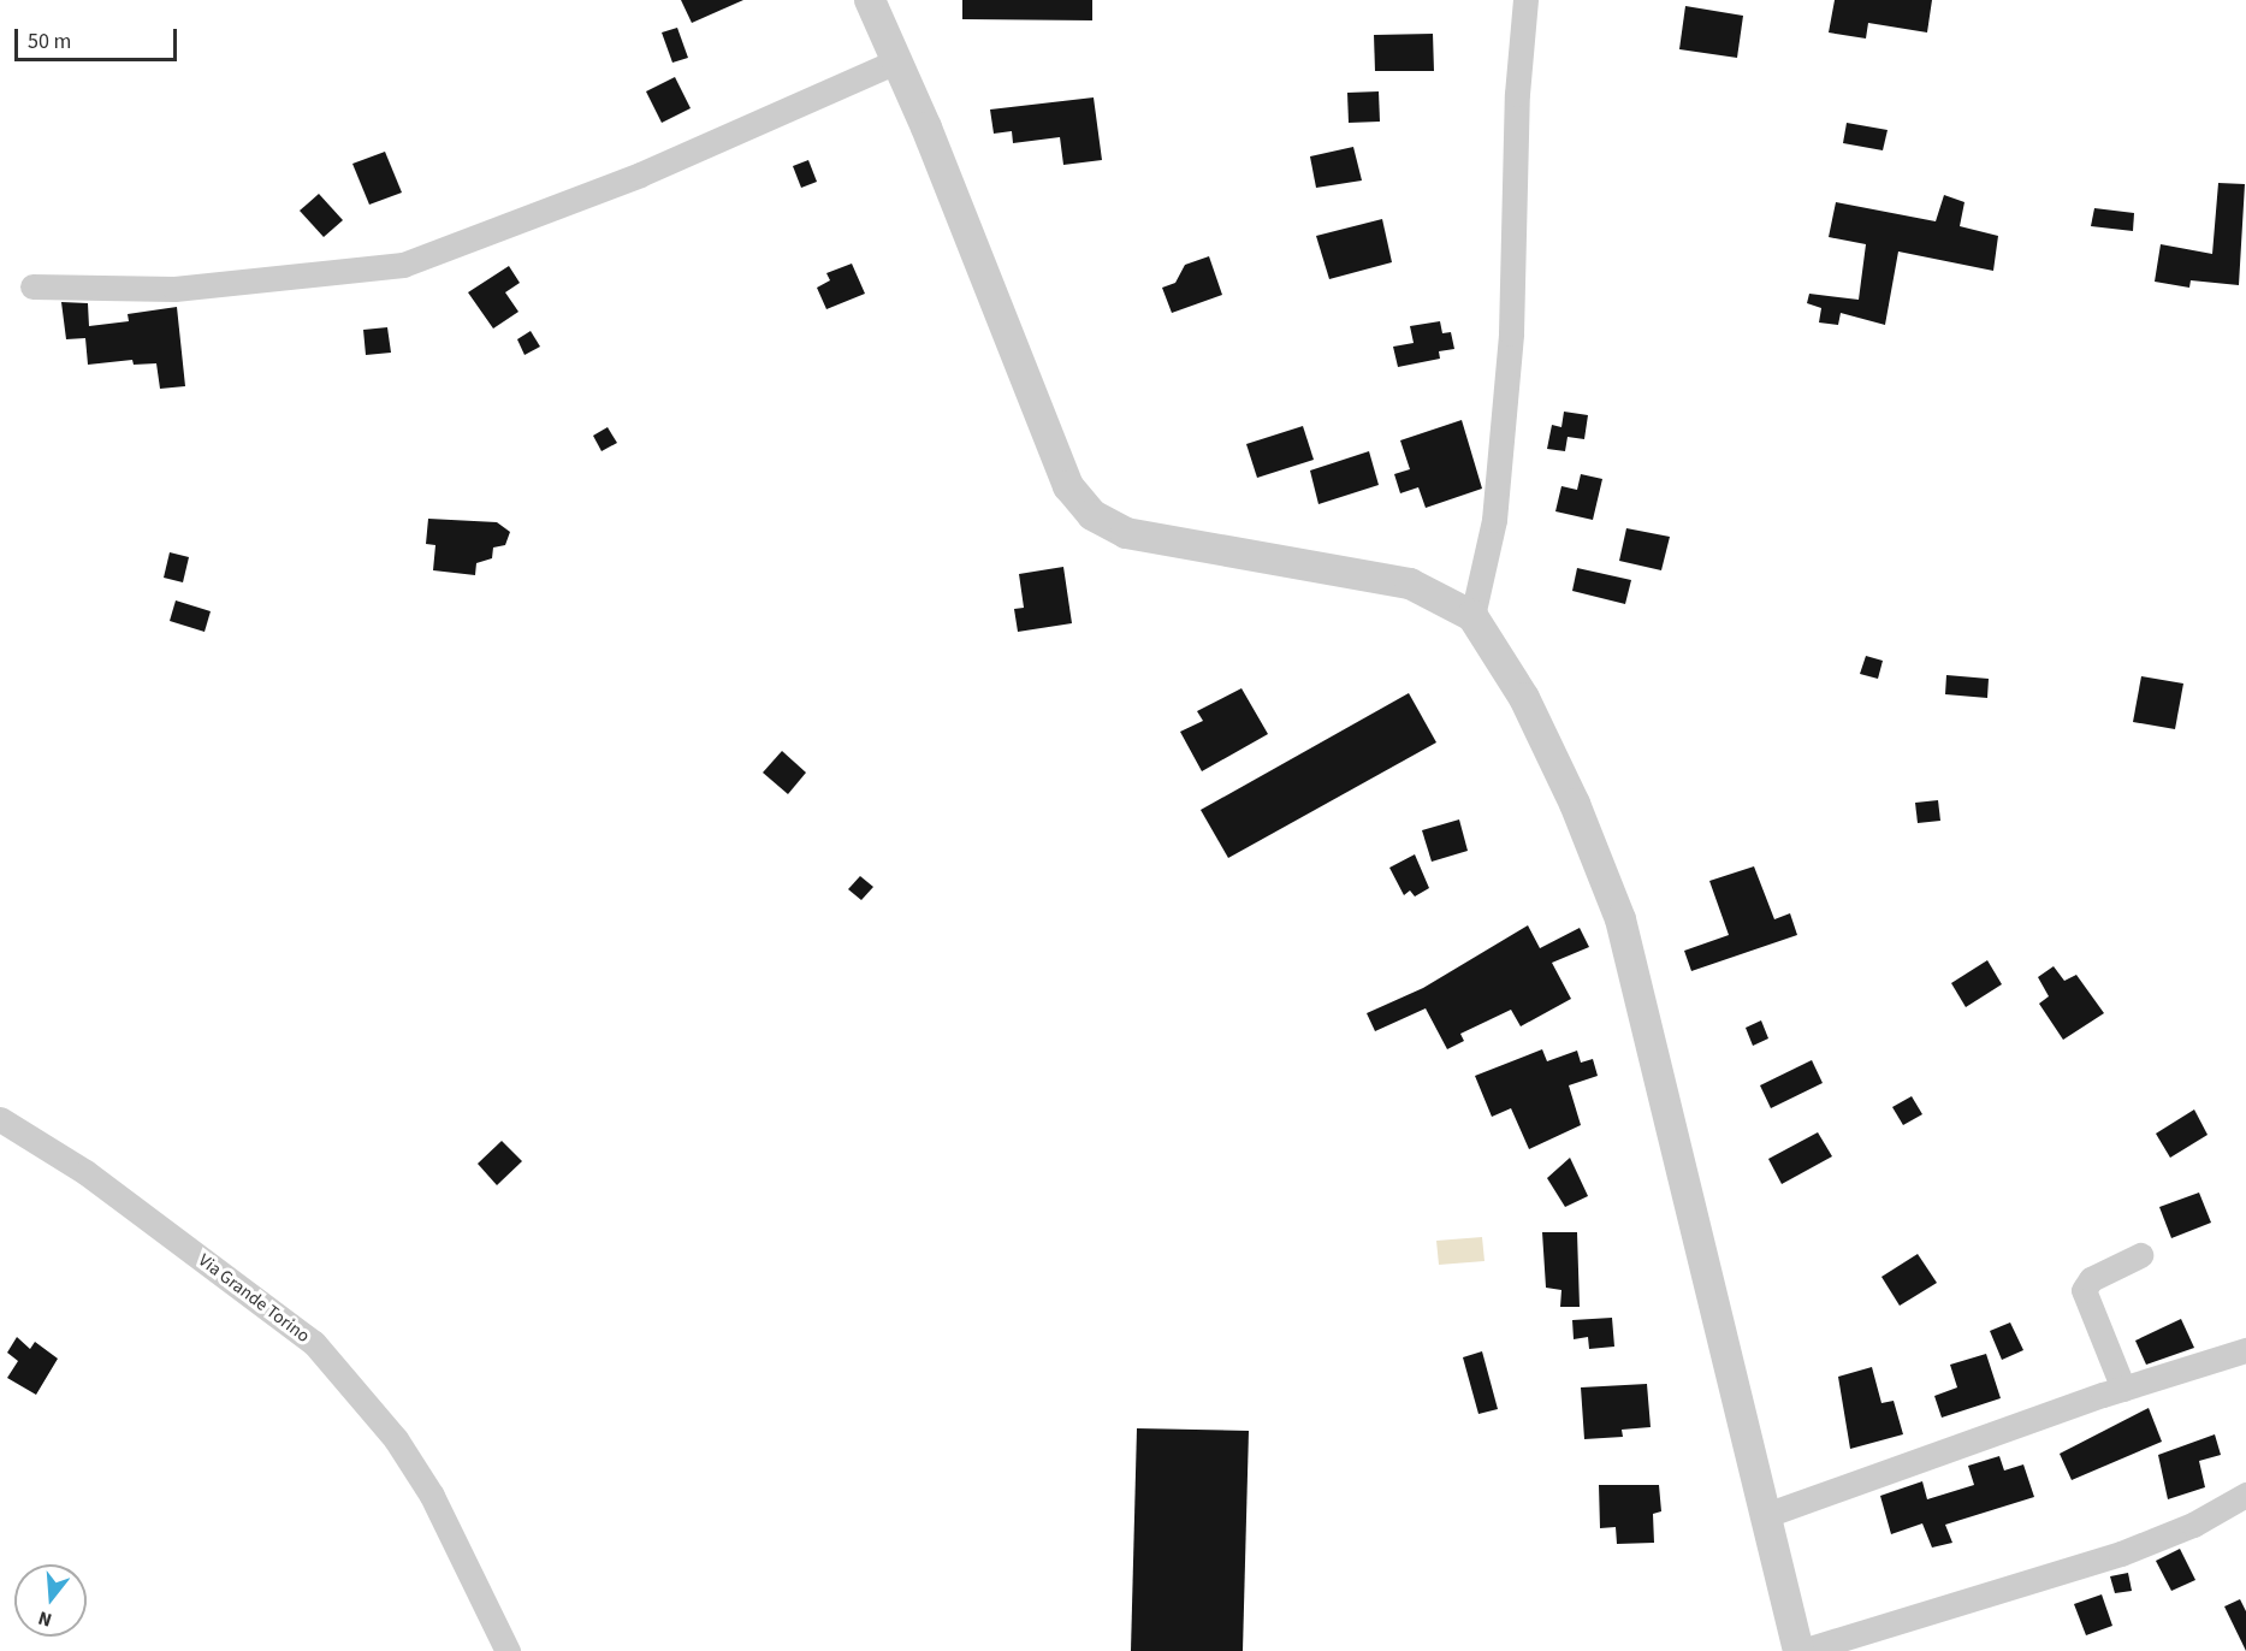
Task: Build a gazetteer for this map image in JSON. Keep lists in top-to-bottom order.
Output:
{
  "streets": {
    "street": ["Via Grande Torino"]
  },
  "scale_bar": "50 m",
  "north": "bottom"
}
